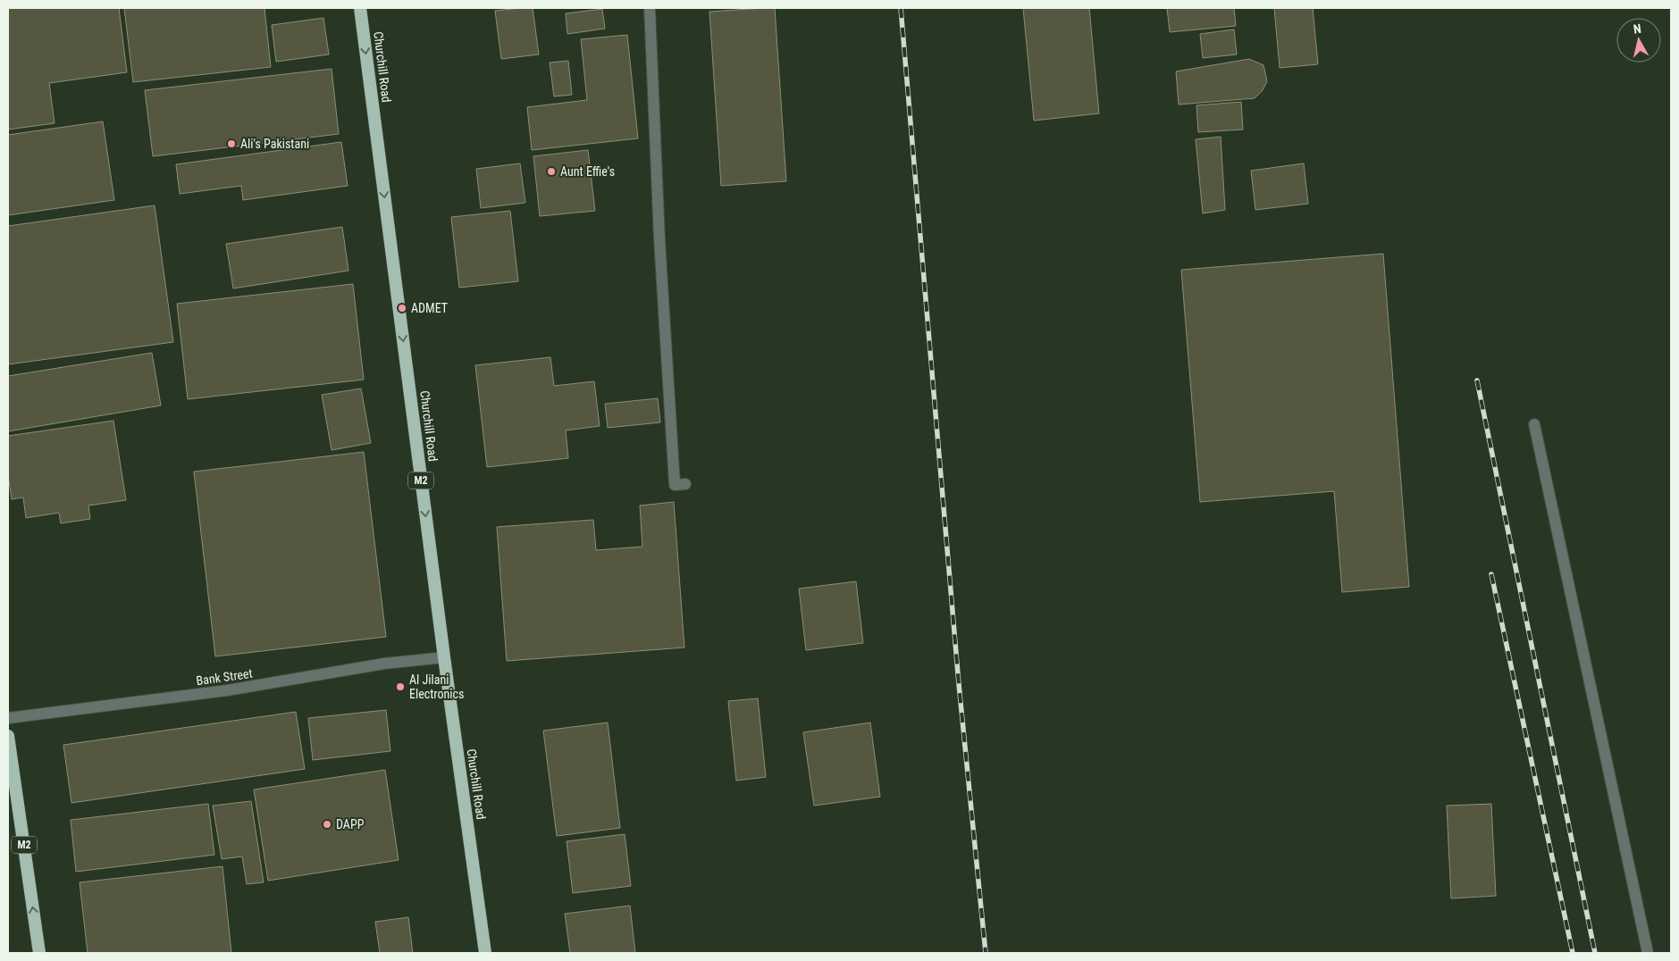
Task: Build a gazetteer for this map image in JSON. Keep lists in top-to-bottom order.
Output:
{
  "streets": {
    "highway": ["Churchill Road", "M2"],
    "street": ["Bank Street"]
  },
  "crossings": [
    ["Churchill Road", "Bank Street"]
  ],
  "one_way": ["Churchill Road"],
  "places": [
    "Ali's Pakistani",
    "Aunt Effie's",
    "ADMET",
    "Al Jilani Electronics",
    "DAPP"
  ],
  "north": "top"
}
